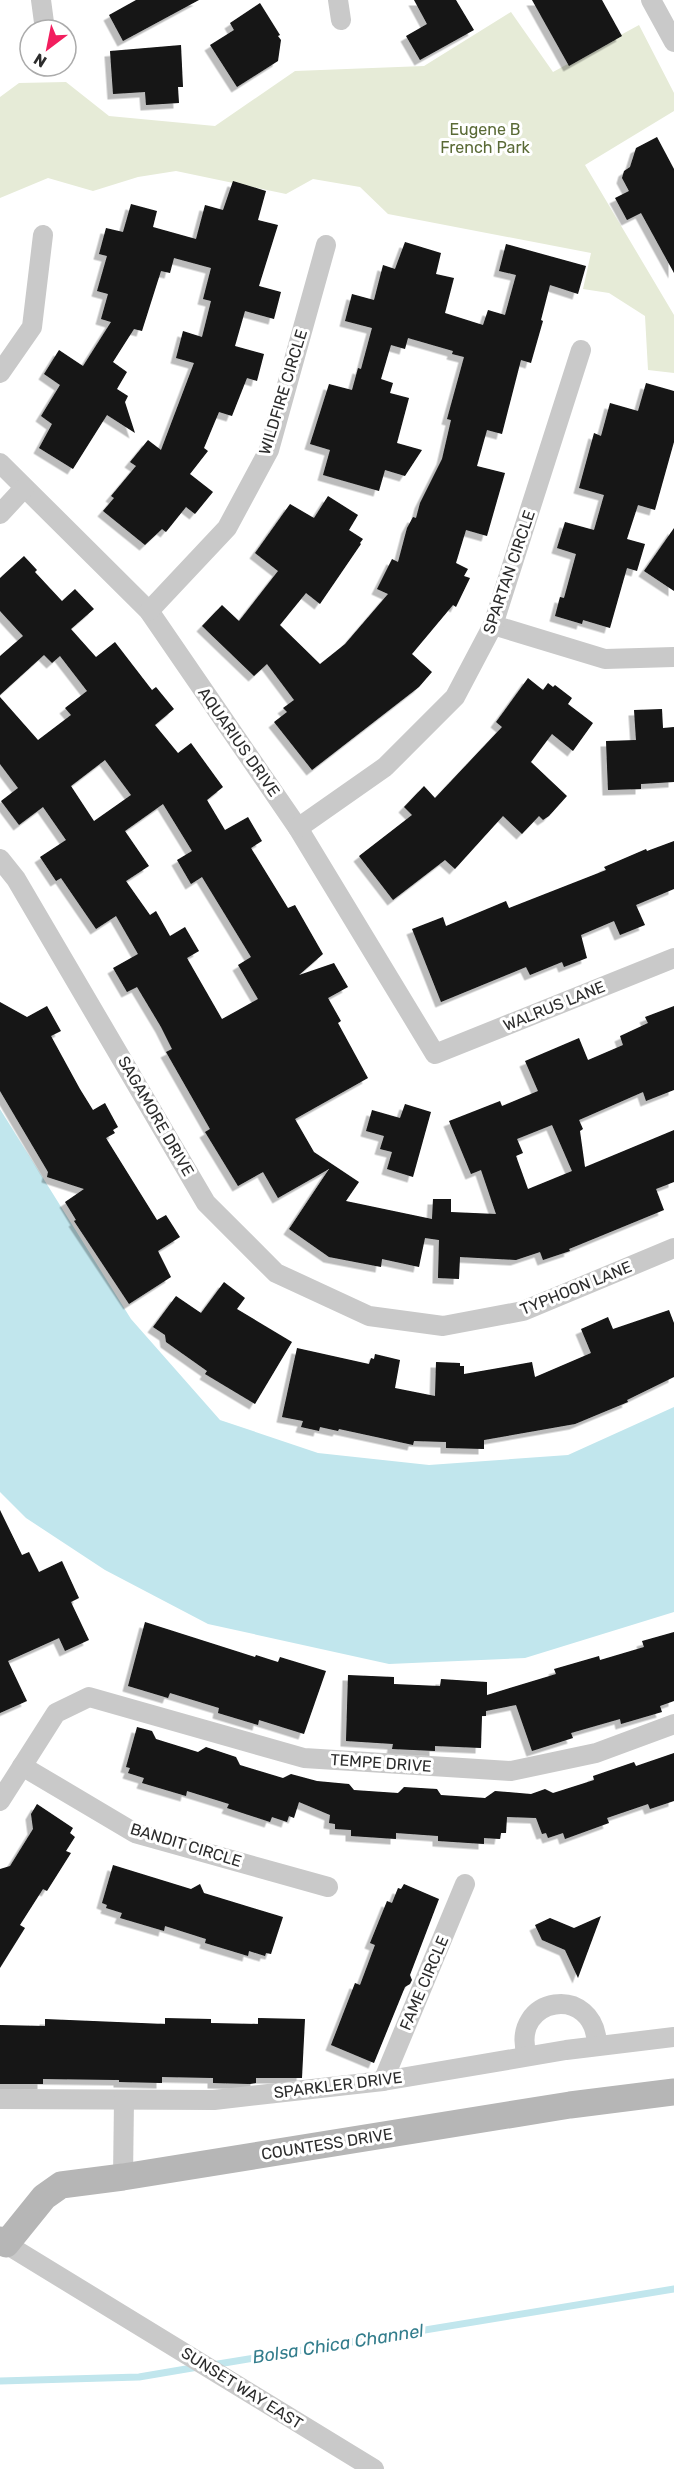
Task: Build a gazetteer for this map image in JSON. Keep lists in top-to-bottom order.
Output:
{
  "streets": {
    "street": [
      "WILDFIRE CIRCLE",
      "SPARTAN CIRCLE",
      "AQUARIUS DRIVE",
      "WALRUS LANE",
      "SAGAMORE DRIVE",
      "TYPHOON LANE",
      "TEMPE DRIVE",
      "BANDIT CIRCLE",
      "FAME CIRCLE",
      "SPARKLER DRIVE",
      "COUNTESS DRIVE",
      "SUNSET WAY EAST"
    ]
  },
  "crossings": [
    ["WILDFIRE CIRCLE", "AQUARIUS DRIVE"],
    ["SPARTAN CIRCLE", "AQUARIUS DRIVE"],
    ["AQUARIUS DRIVE", "WALRUS LANE"],
    ["SAGAMORE DRIVE", "TYPHOON LANE"],
    ["TEMPE DRIVE", "BANDIT CIRCLE"],
    ["FAME CIRCLE", "SPARKLER DRIVE"],
    ["COUNTESS DRIVE", "SUNSET WAY EAST"]
  ],
  "water": ["Bolsa Chica Channel"],
  "parks": ["Eugene B French Park"],
  "north": "bottom left"
}
